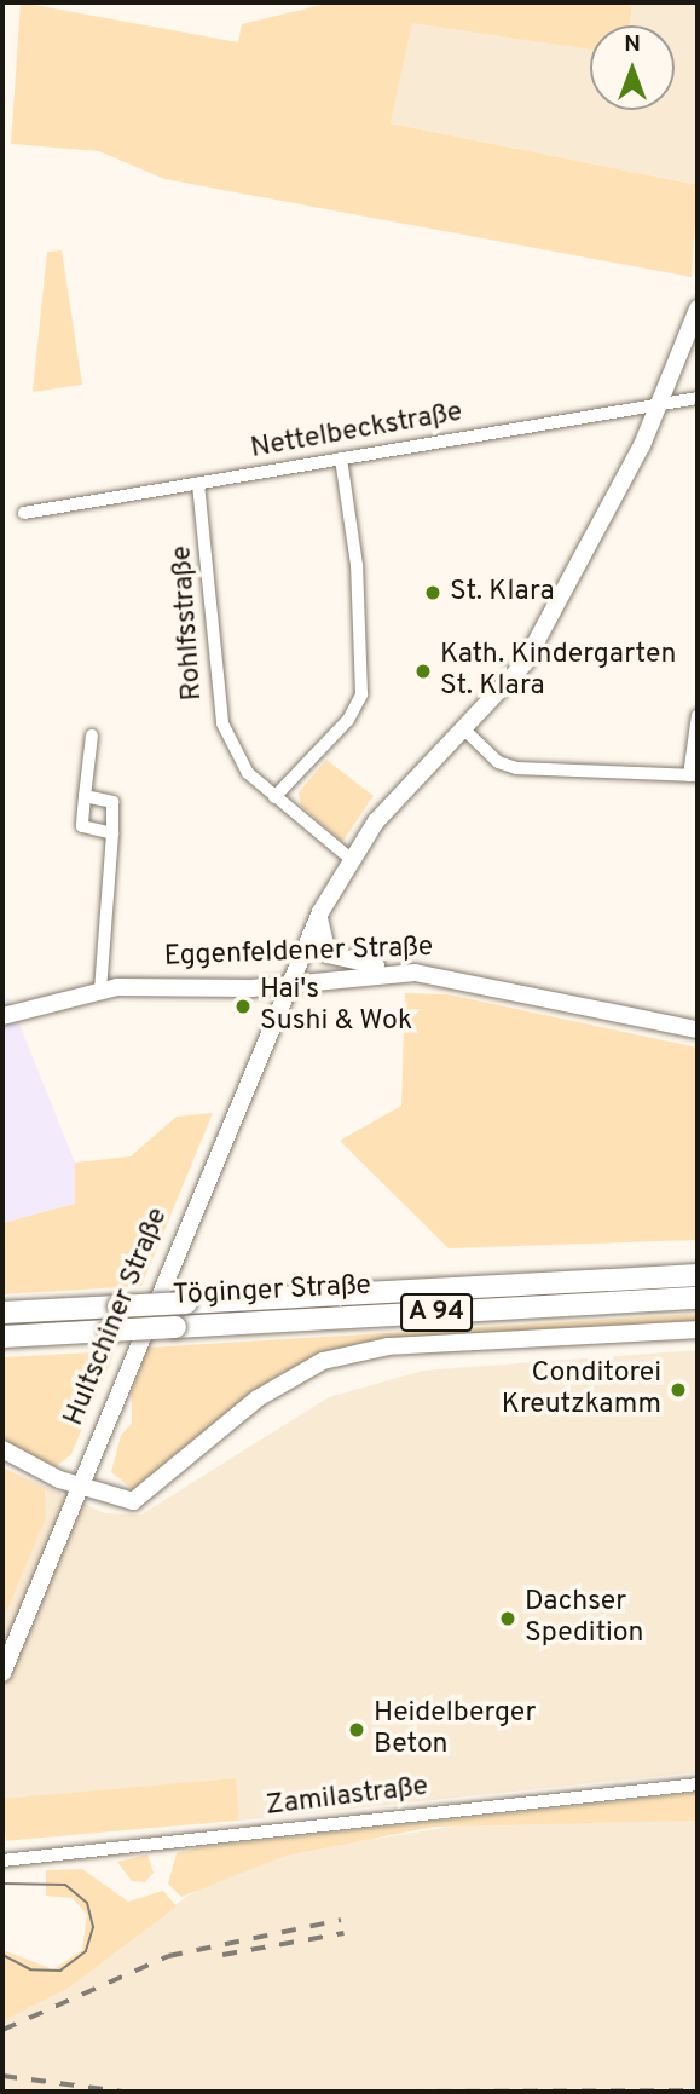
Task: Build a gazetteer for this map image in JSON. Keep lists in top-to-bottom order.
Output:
{
  "streets": {
    "highway": ["Töginger Straße", "A 94"],
    "street": [
      "Nettelbeckstraße",
      "Rohlfsstraße",
      "Eggenfeldener Straße",
      "Hultschiner Straße",
      "Zamilastraße"
    ]
  },
  "crossings": [
    ["Nettelbeckstraße", "Rohlfsstraße"],
    ["Nettelbeckstraße", "Hultschiner Straße"],
    ["Rohlfsstraße", "Hultschiner Straße"],
    ["Eggenfeldener Straße", "Hultschiner Straße"]
  ],
  "places": [
    "St. Klara",
    "Kath. Kindergarten St. Klara",
    "Hai's Sushi & Wok",
    "Conditorei Kreutzkamm",
    "Dachser Spedition",
    "Heidelberger Beton"
  ],
  "north": "top"
}
